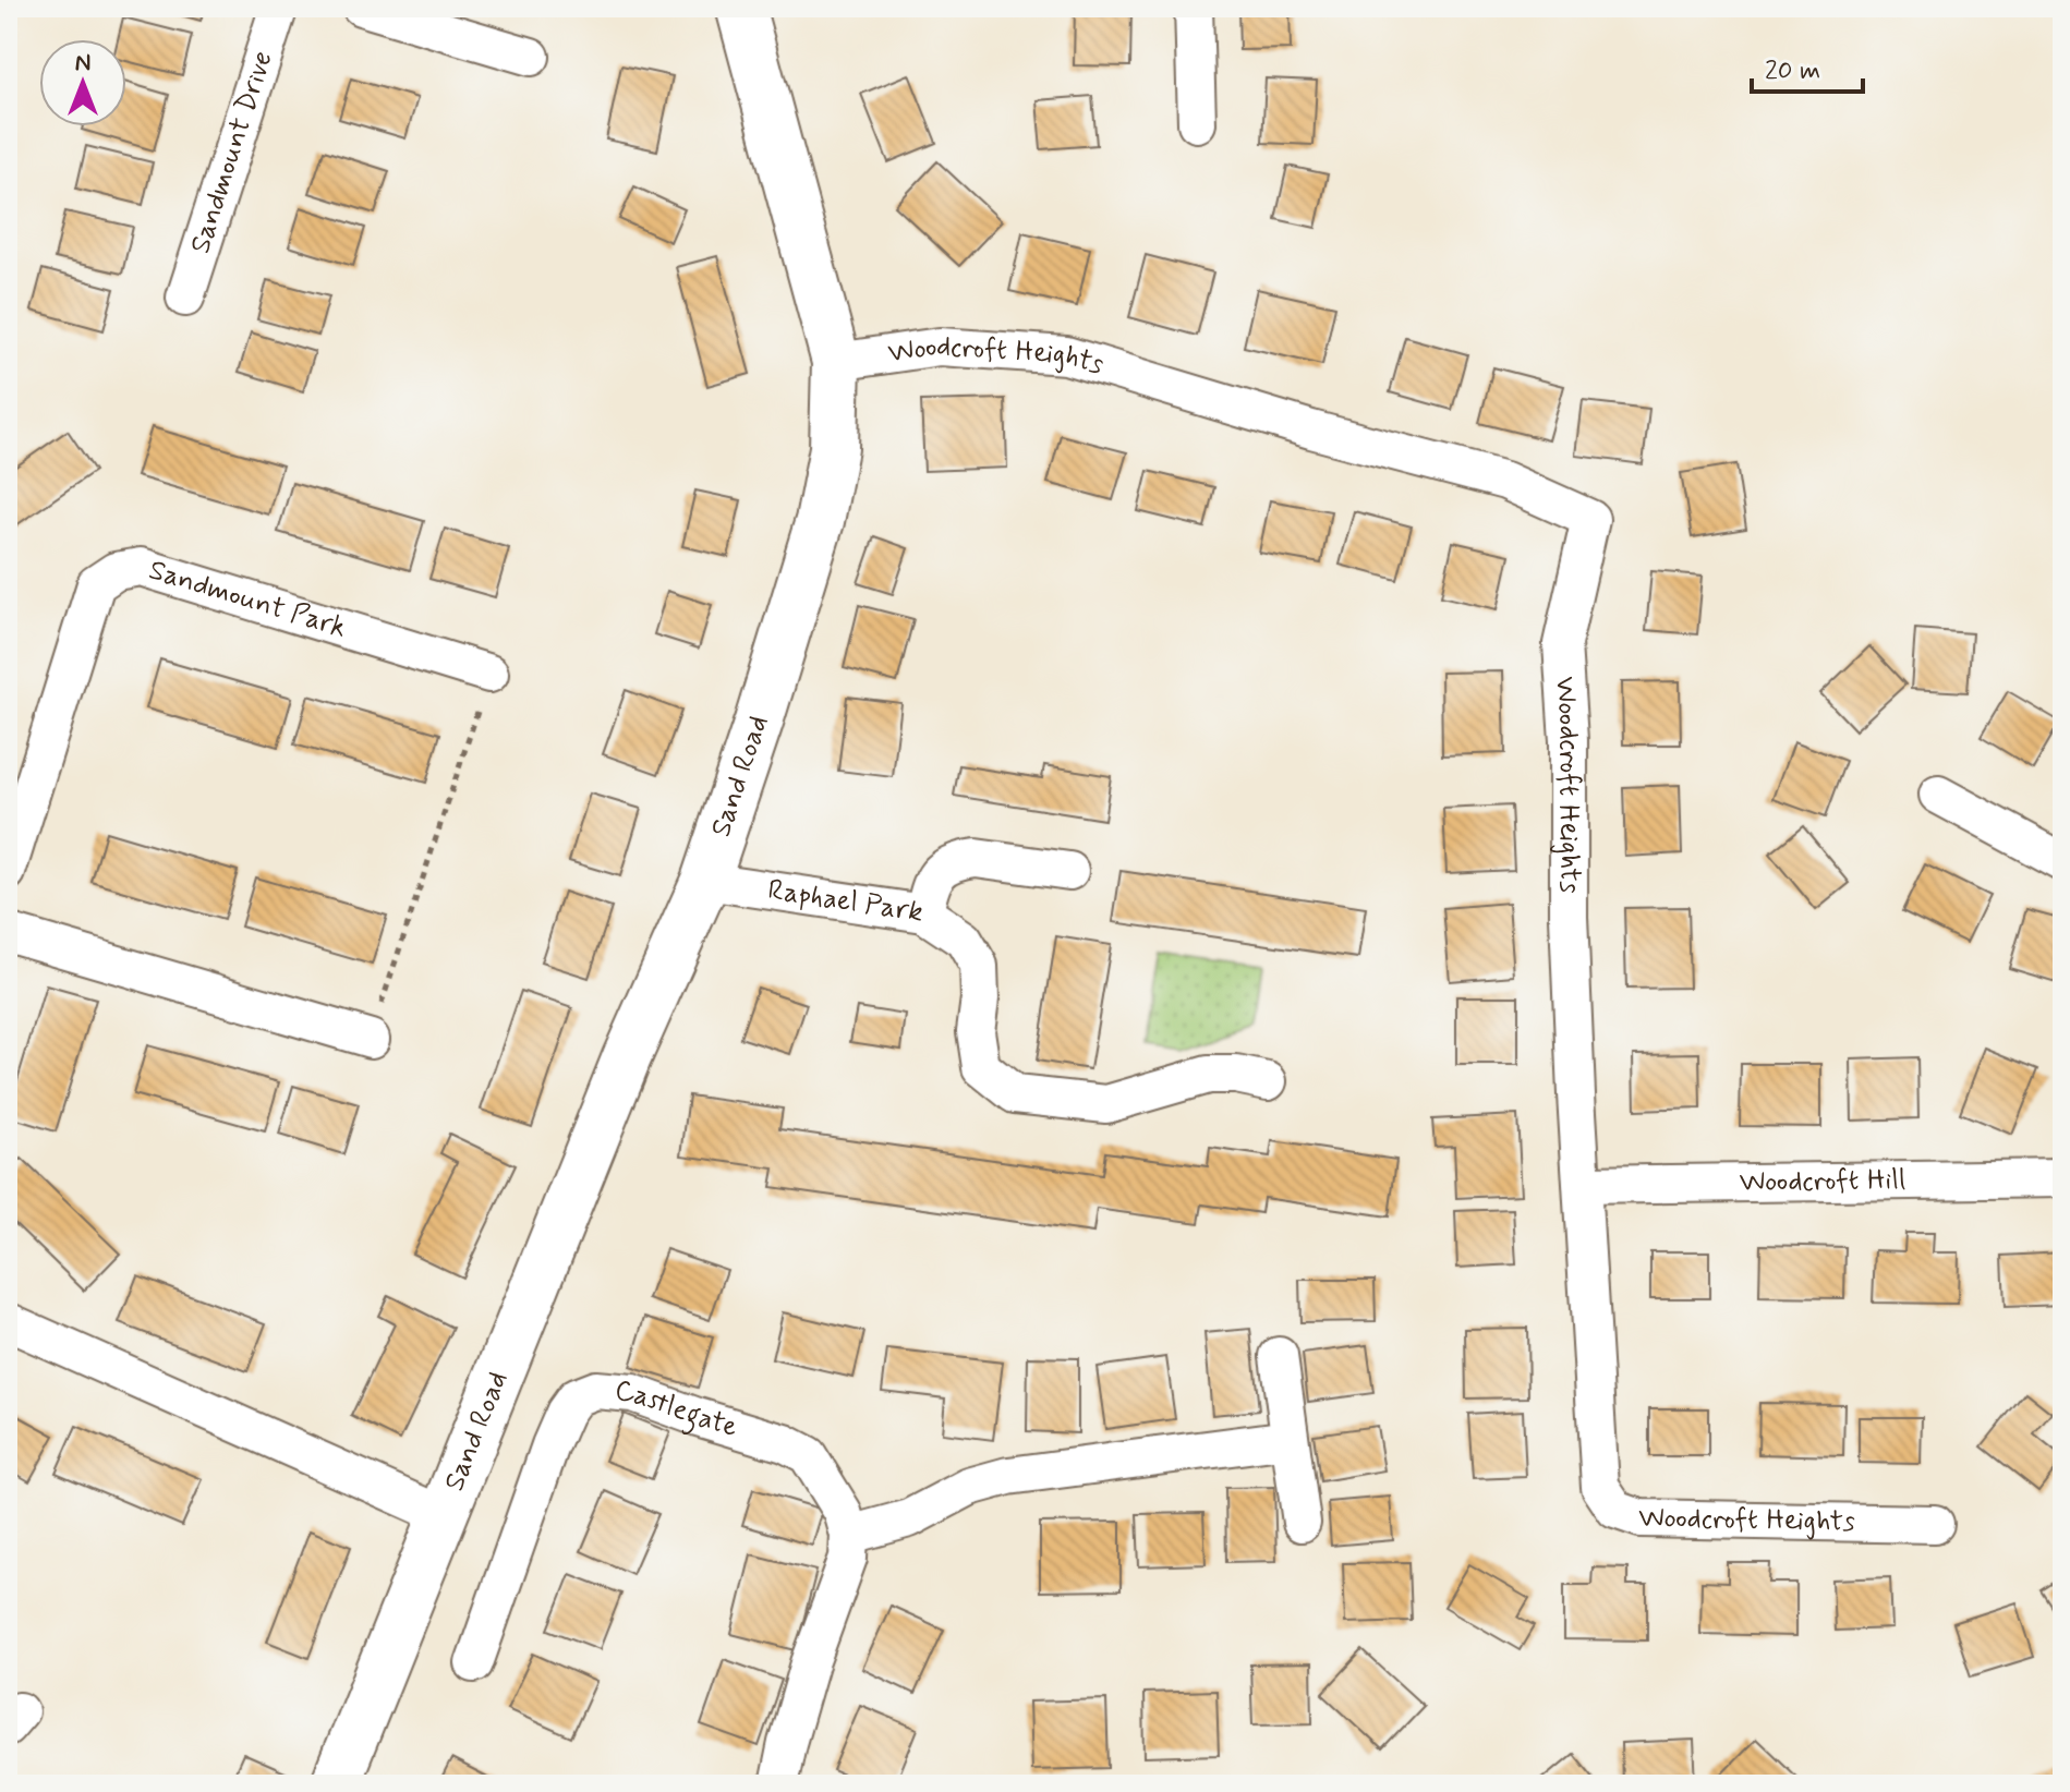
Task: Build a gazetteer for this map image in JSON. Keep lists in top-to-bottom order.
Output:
{
  "streets": {
    "street": [
      "Sandmount Drive",
      "Woodcroft Heights",
      "Sandmount Park",
      "Sand Road",
      "Raphael Park",
      "Woodcroft Hill",
      "Castlegate"
    ]
  },
  "crossings": [
    ["Woodcroft Heights", "Sand Road"],
    ["Woodcroft Heights", "Woodcroft Hill"],
    ["Sand Road", "Raphael Park"]
  ],
  "scale_bar": "20 m",
  "north": "top"
}
